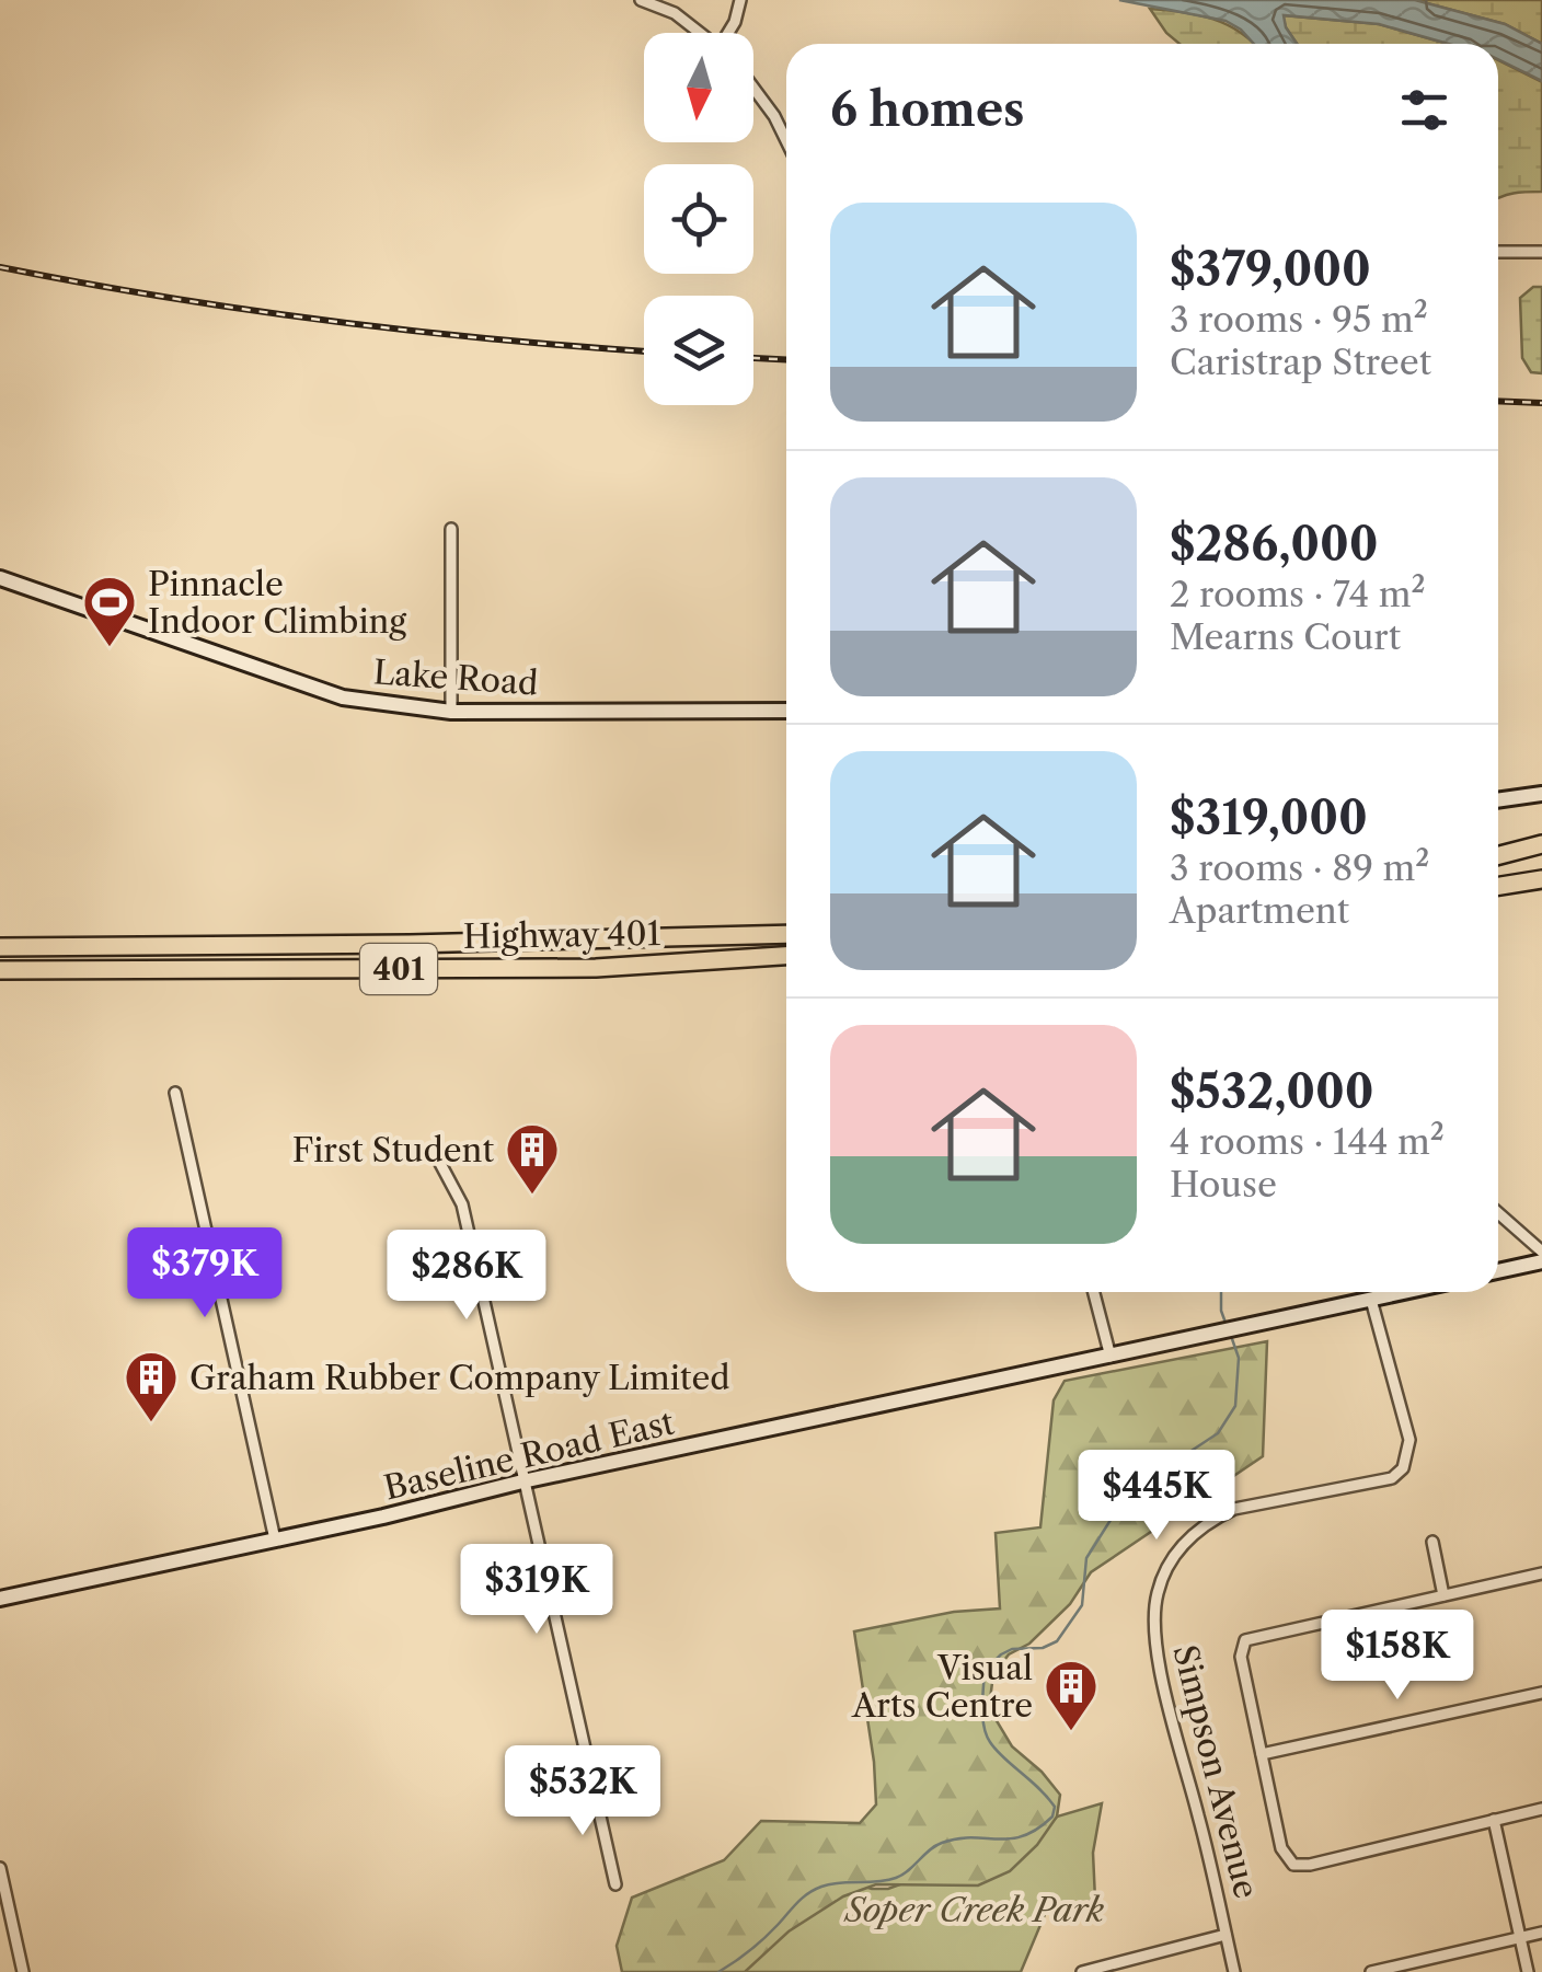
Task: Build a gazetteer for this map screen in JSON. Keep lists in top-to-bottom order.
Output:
{
  "streets": {
    "highway": ["Highway 401", "401"],
    "street": ["Lake Road", "Baseline Road East", "Simpson Avenue"]
  },
  "crossings": [
    ["Baseline Road East", "Simpson Avenue"]
  ],
  "parks": ["Soper Creek Park"],
  "places": {
    "sports": ["Pinnacle Indoor Climbing"],
    "building": ["First Student", "Graham Rubber Company Limited", "Visual Arts Centre"]
  },
  "north": "bottom",
  "page": {
    "heading": "6 homes",
    "list": [
      {
        "name": "$379,000",
        "note": "3 rooms · 95 m² · Caristrap Street"
      },
      {
        "name": "$286,000",
        "note": "2 rooms · 74 m² · Mearns Court"
      },
      {
        "name": "$319,000",
        "note": "3 rooms · 89 m² · Apartment"
      },
      {
        "name": "$532,000",
        "note": "4 rooms · 144 m² · House"
      }
    ],
    "price": [
      "$379K",
      "$286K",
      "$445K",
      "$319K",
      "$158K",
      "$532K"
    ]
  }
}
